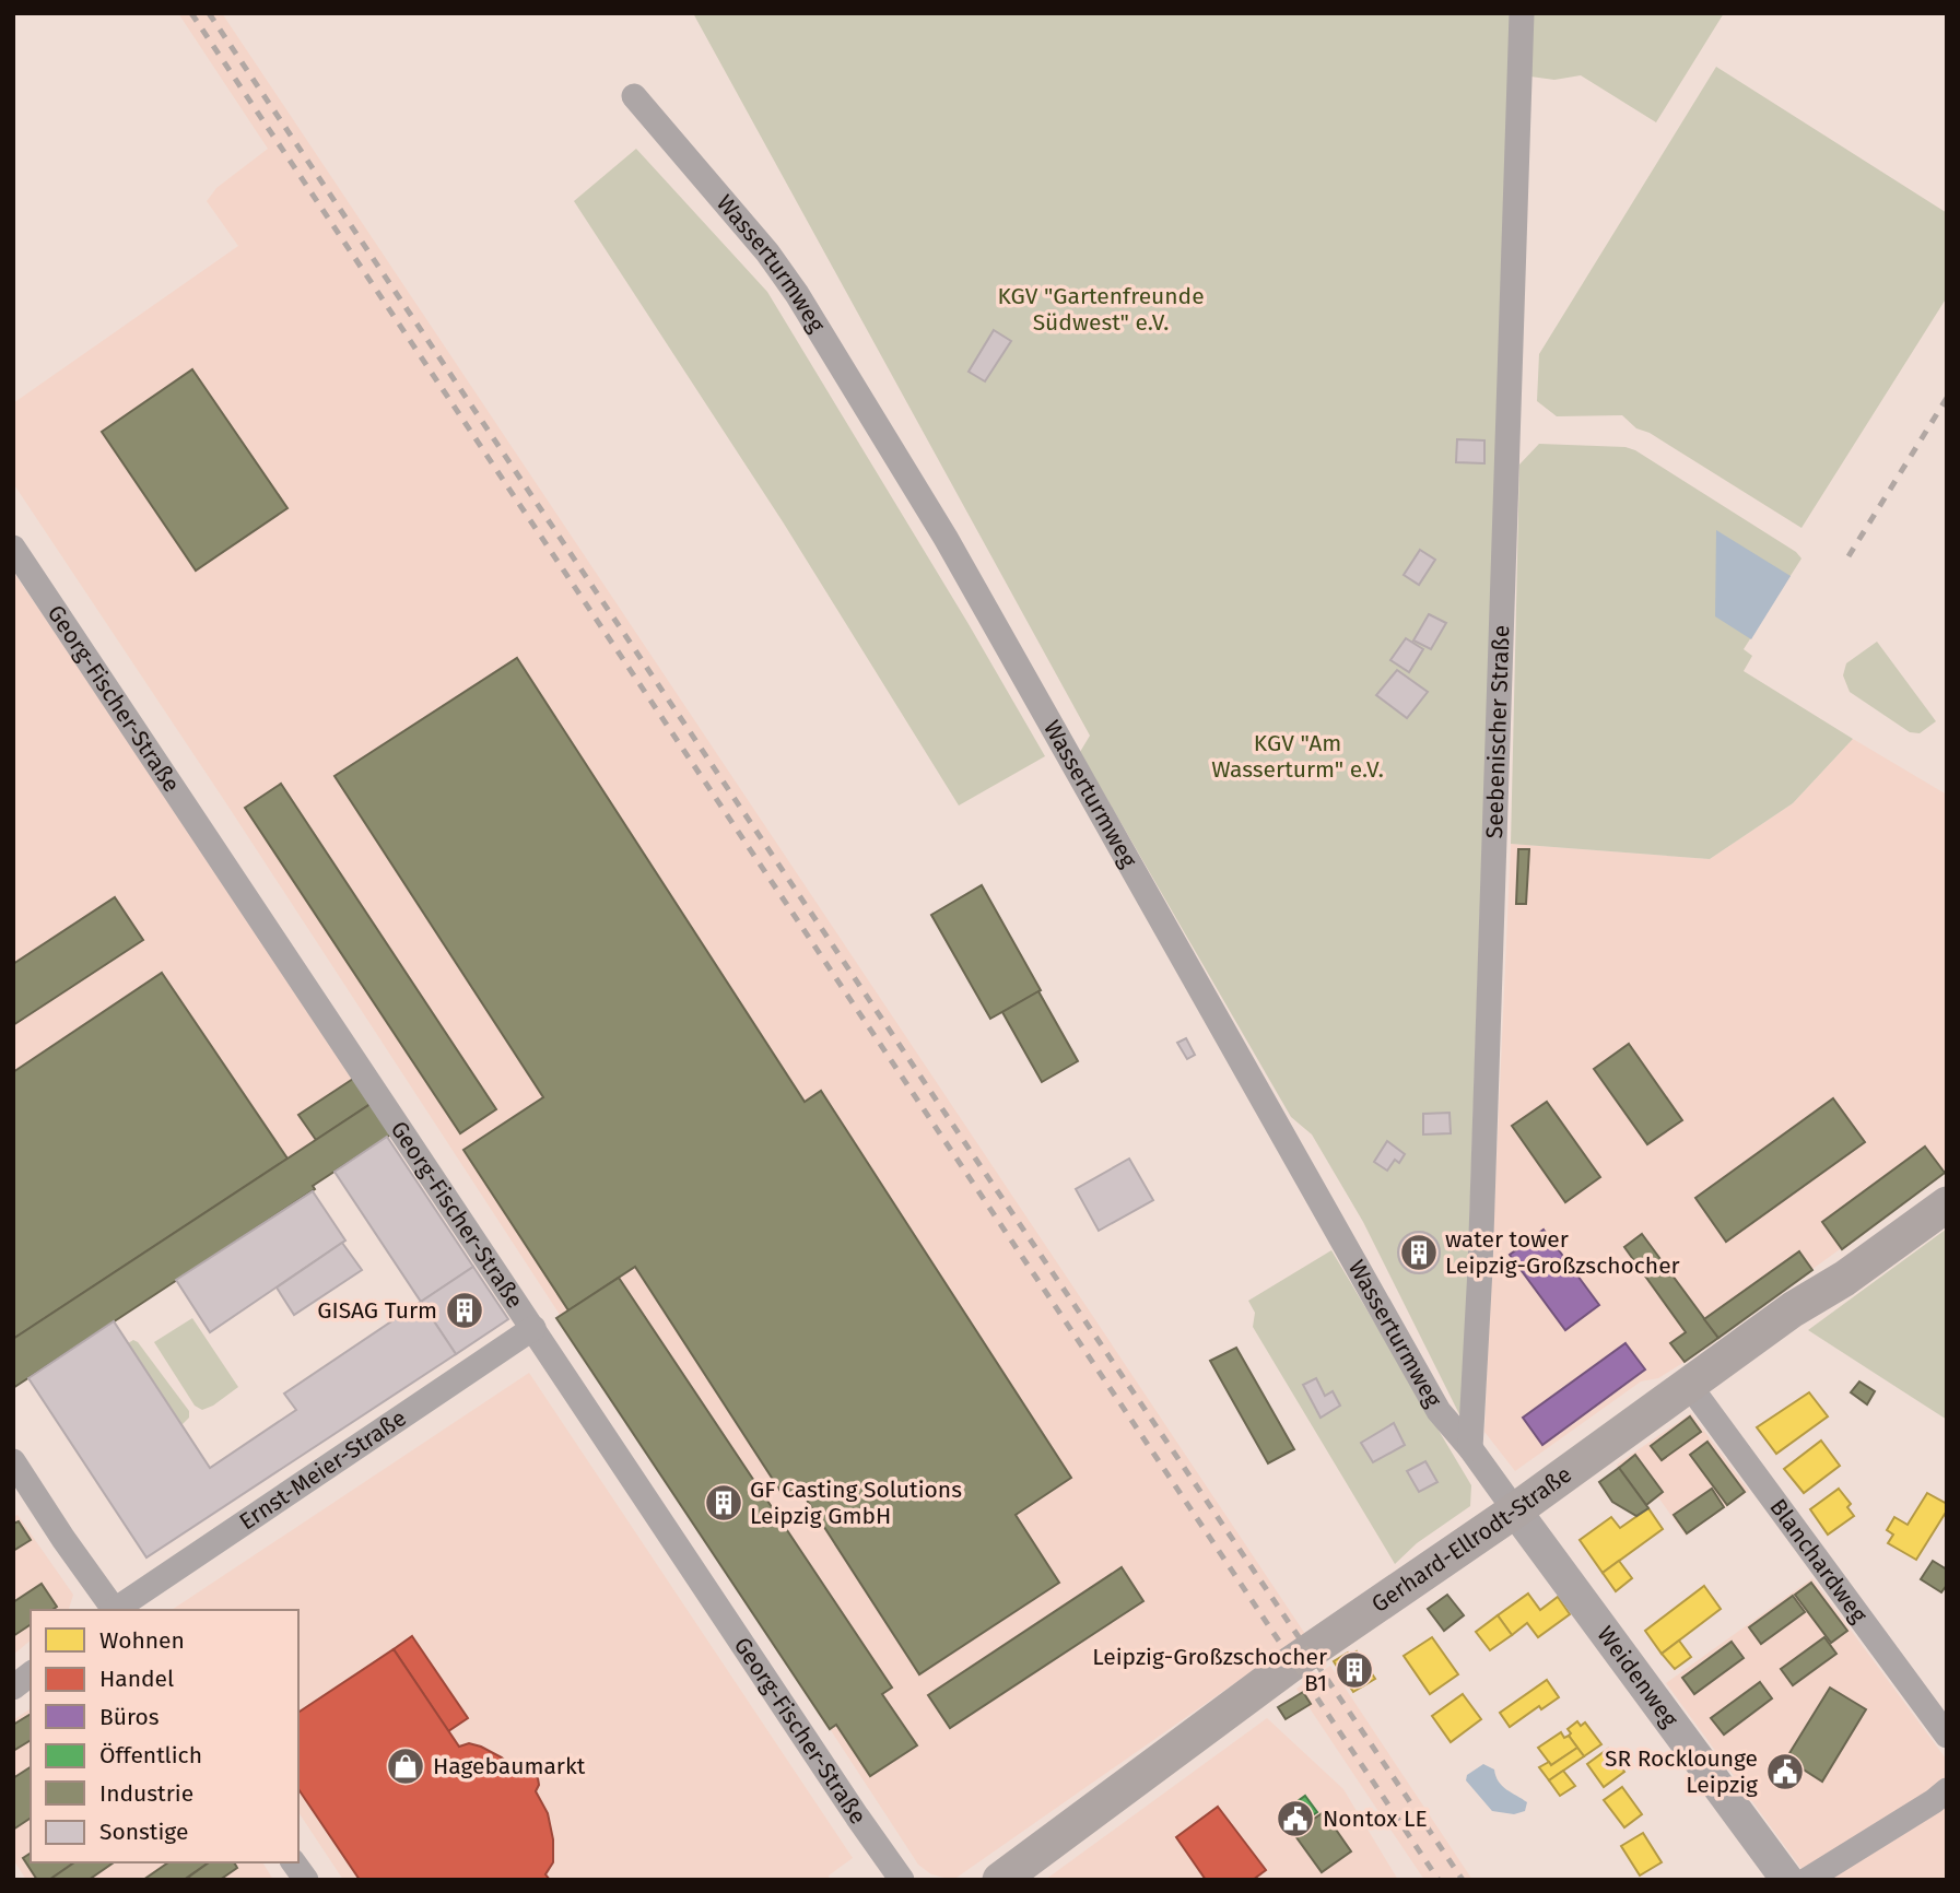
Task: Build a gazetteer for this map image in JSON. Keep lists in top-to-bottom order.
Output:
{
  "streets": {
    "main road": ["Gerhard-Ellrodt-Straße"],
    "street": [
      "Wasserturmweg",
      "Georg-Fischer-Straße",
      "Seebenischer Straße",
      "Ernst-Meier-Straße",
      "Blanchardweg",
      "Weidenweg"
    ]
  },
  "crossings": [
    ["Wasserturmweg", "Seebenischer Straße"],
    ["Wasserturmweg", "Gerhard-Ellrodt-Straße"],
    ["Wasserturmweg", "Weidenweg"],
    ["Georg-Fischer-Straße", "Ernst-Meier-Straße"],
    ["Gerhard-Ellrodt-Straße", "Blanchardweg"],
    ["Gerhard-Ellrodt-Straße", "Weidenweg"]
  ],
  "parks": ["KGV \"Gartenfreunde Südwest\" e.V.", "KGV \"Am Wasserturm\" e.V."],
  "places": {
    "building": [
      "water tower Leipzig-Großzschocher",
      "GISAG Turm",
      "GF Casting Solutions Leipzig GmbH",
      "Leipzig-Großzschocher B1"
    ],
    "shop": ["Hagebaumarkt"],
    "public building": ["SR Rocklounge Leipzig", "Nontox LE"]
  },
  "legend": [
    "Wohnen",
    "Handel",
    "Büros",
    "Öffentlich",
    "Industrie",
    "Sonstige"
  ]
}
